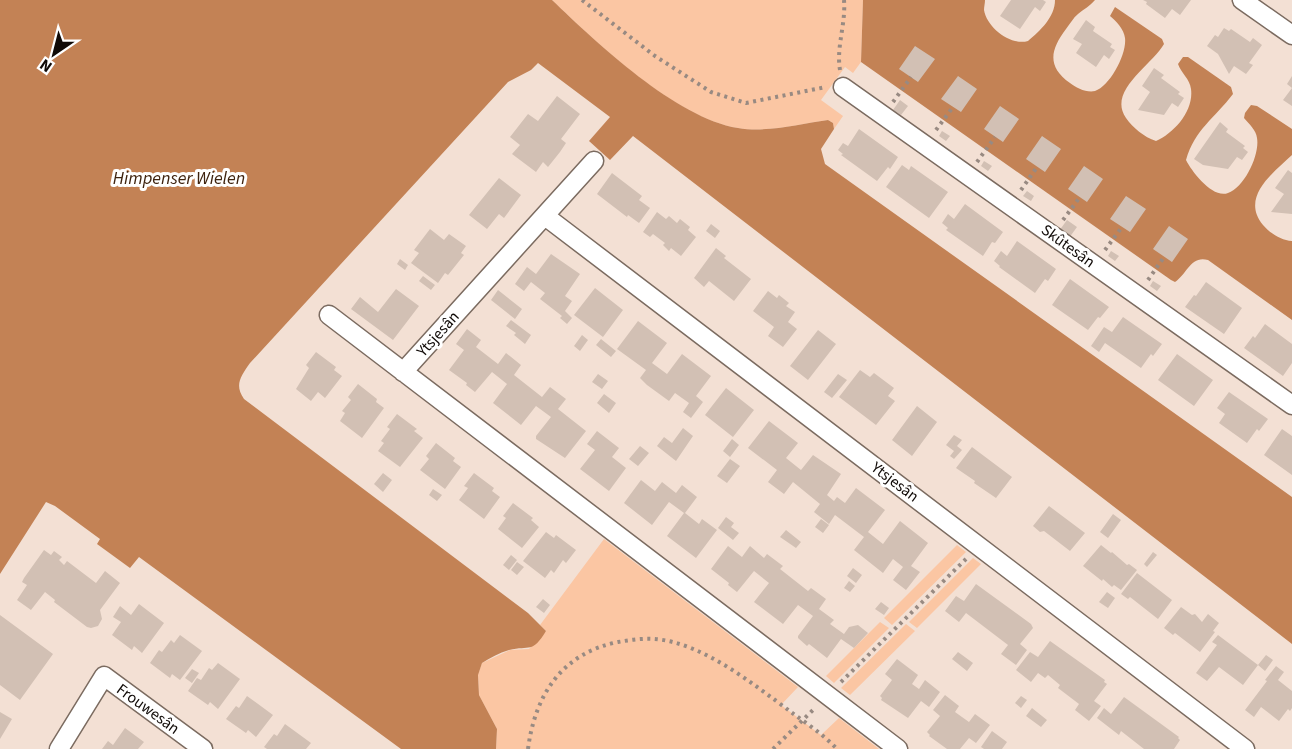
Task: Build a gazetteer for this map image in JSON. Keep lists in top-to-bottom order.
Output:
{
  "streets": {
    "street": ["Skûtesân", "Ytsjesân", "Frouwesân"]
  },
  "water": ["Himpenser Wielen"],
  "north": "bottom left"
}
